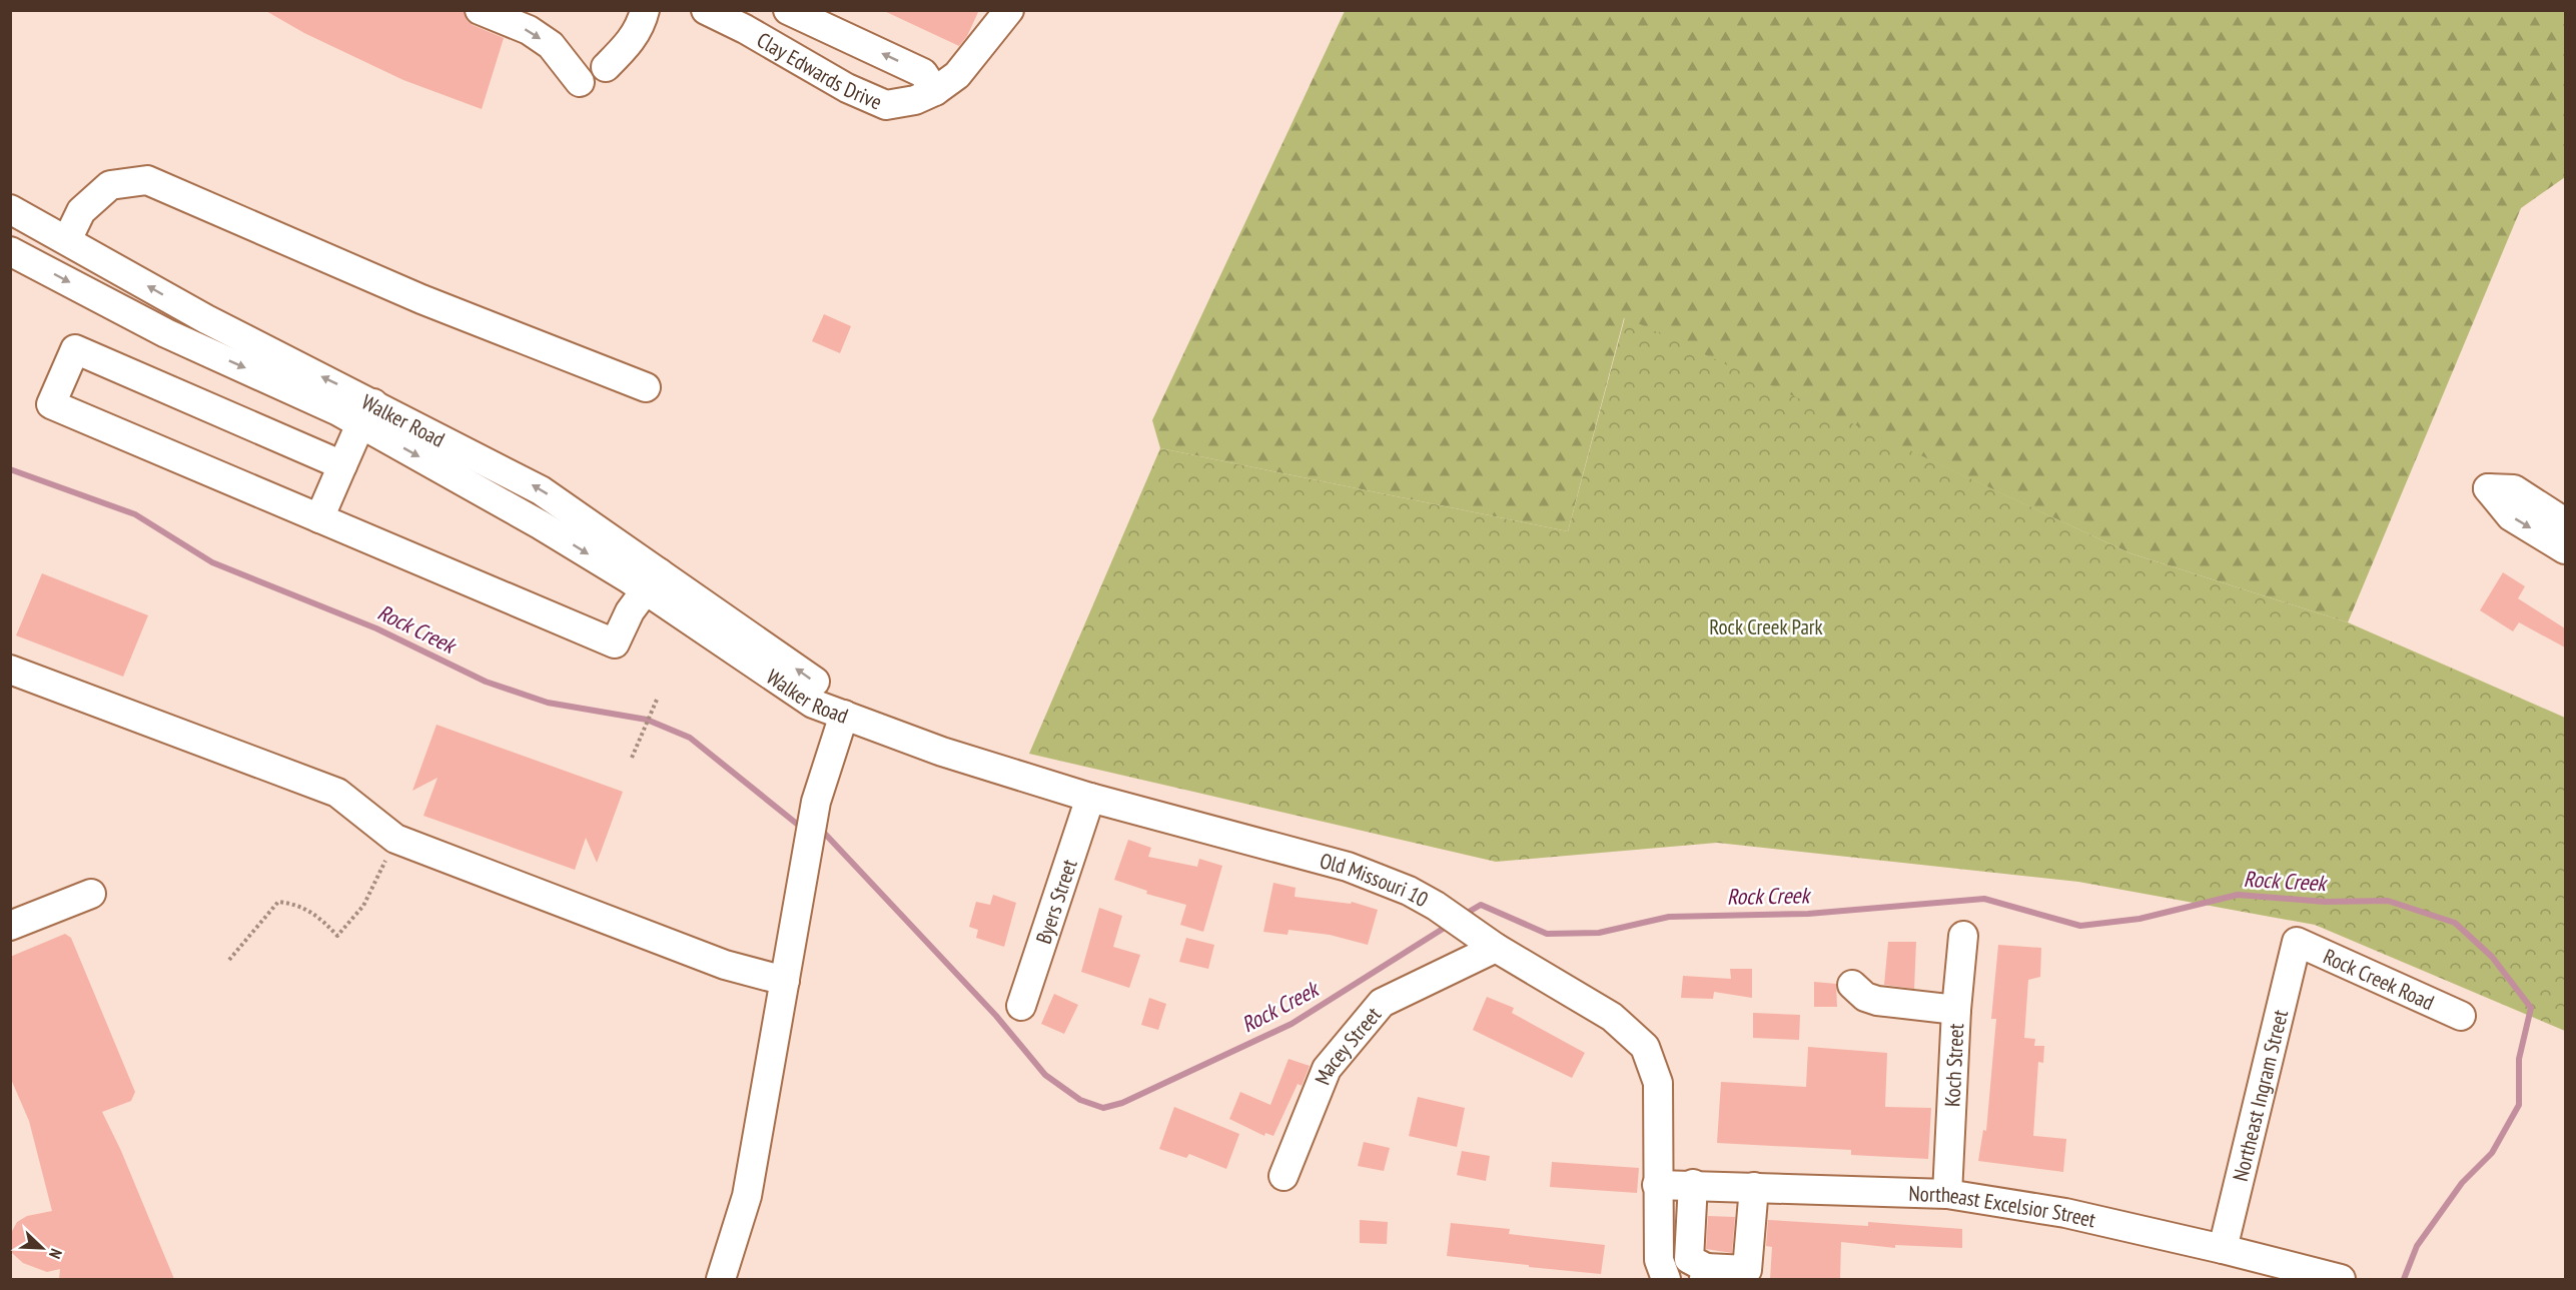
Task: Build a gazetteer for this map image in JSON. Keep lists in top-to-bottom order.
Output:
{
  "streets": {
    "street": [
      "Clay Edwards Drive",
      "Walker Road",
      "Old Missouri 10",
      "Byers Street",
      "Rock Creek Road",
      "Macey Street",
      "Koch Street",
      "Northeast Ingram Street",
      "Northeast Excelsior Street"
    ]
  },
  "crossings": [
    ["Walker Road", "Old Missouri 10"],
    ["Old Missouri 10", "Byers Street"],
    ["Old Missouri 10", "Macey Street"],
    ["Old Missouri 10", "Northeast Excelsior Street"],
    ["Rock Creek Road", "Northeast Ingram Street"],
    ["Koch Street", "Northeast Excelsior Street"],
    ["Northeast Ingram Street", "Northeast Excelsior Street"]
  ],
  "water": ["Rock Creek"],
  "parks": ["Rock Creek Park"],
  "north": "bottom right"
}
